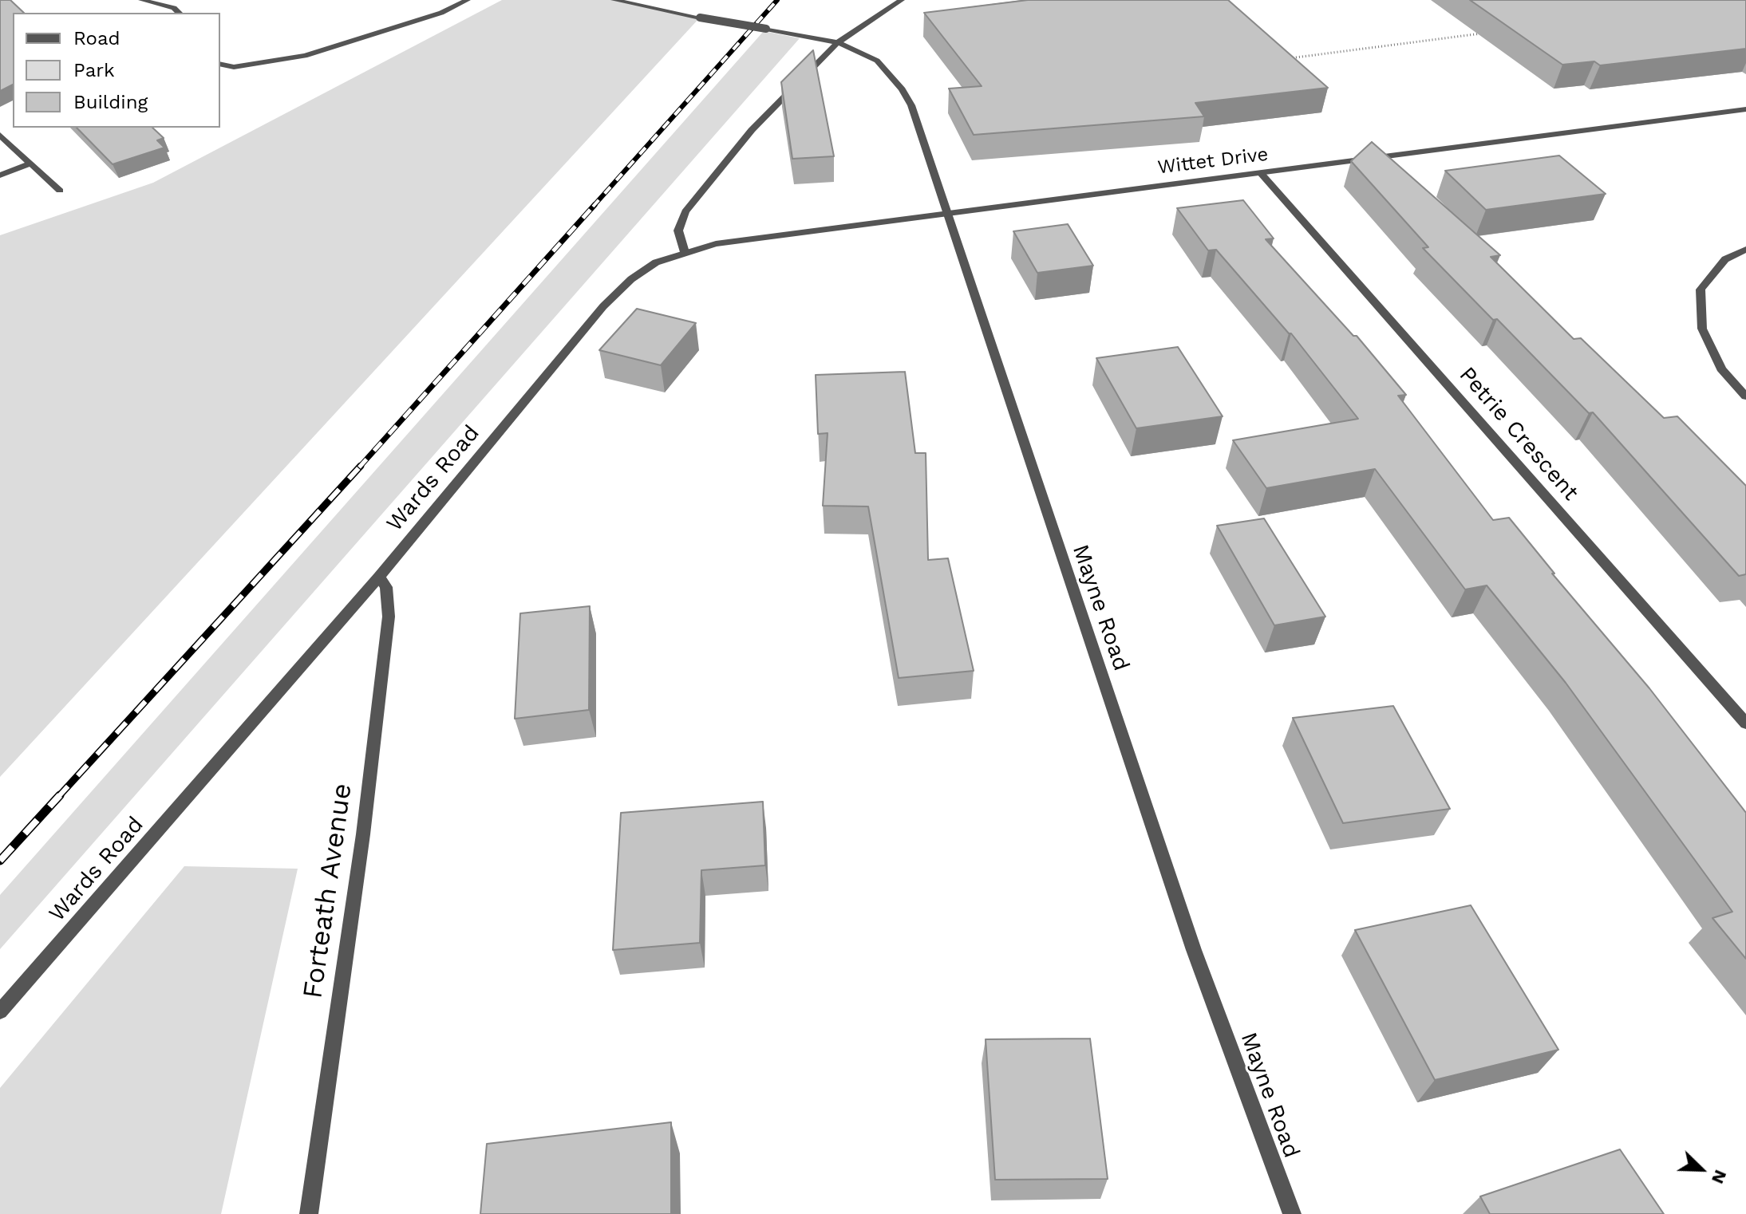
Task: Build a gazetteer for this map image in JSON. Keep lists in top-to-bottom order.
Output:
{
  "streets": {
    "street": [
      "Wittet Drive",
      "Petrie Crescent",
      "Wards Road",
      "Mayne Road",
      "Forteath Avenue"
    ]
  },
  "crossings": [
    ["Wittet Drive", "Petrie Crescent"],
    ["Wittet Drive", "Wards Road"],
    ["Wittet Drive", "Mayne Road"],
    ["Wards Road", "Forteath Avenue"]
  ],
  "legend": ["Road", "Park", "Building"],
  "north": "bottom right"
}
